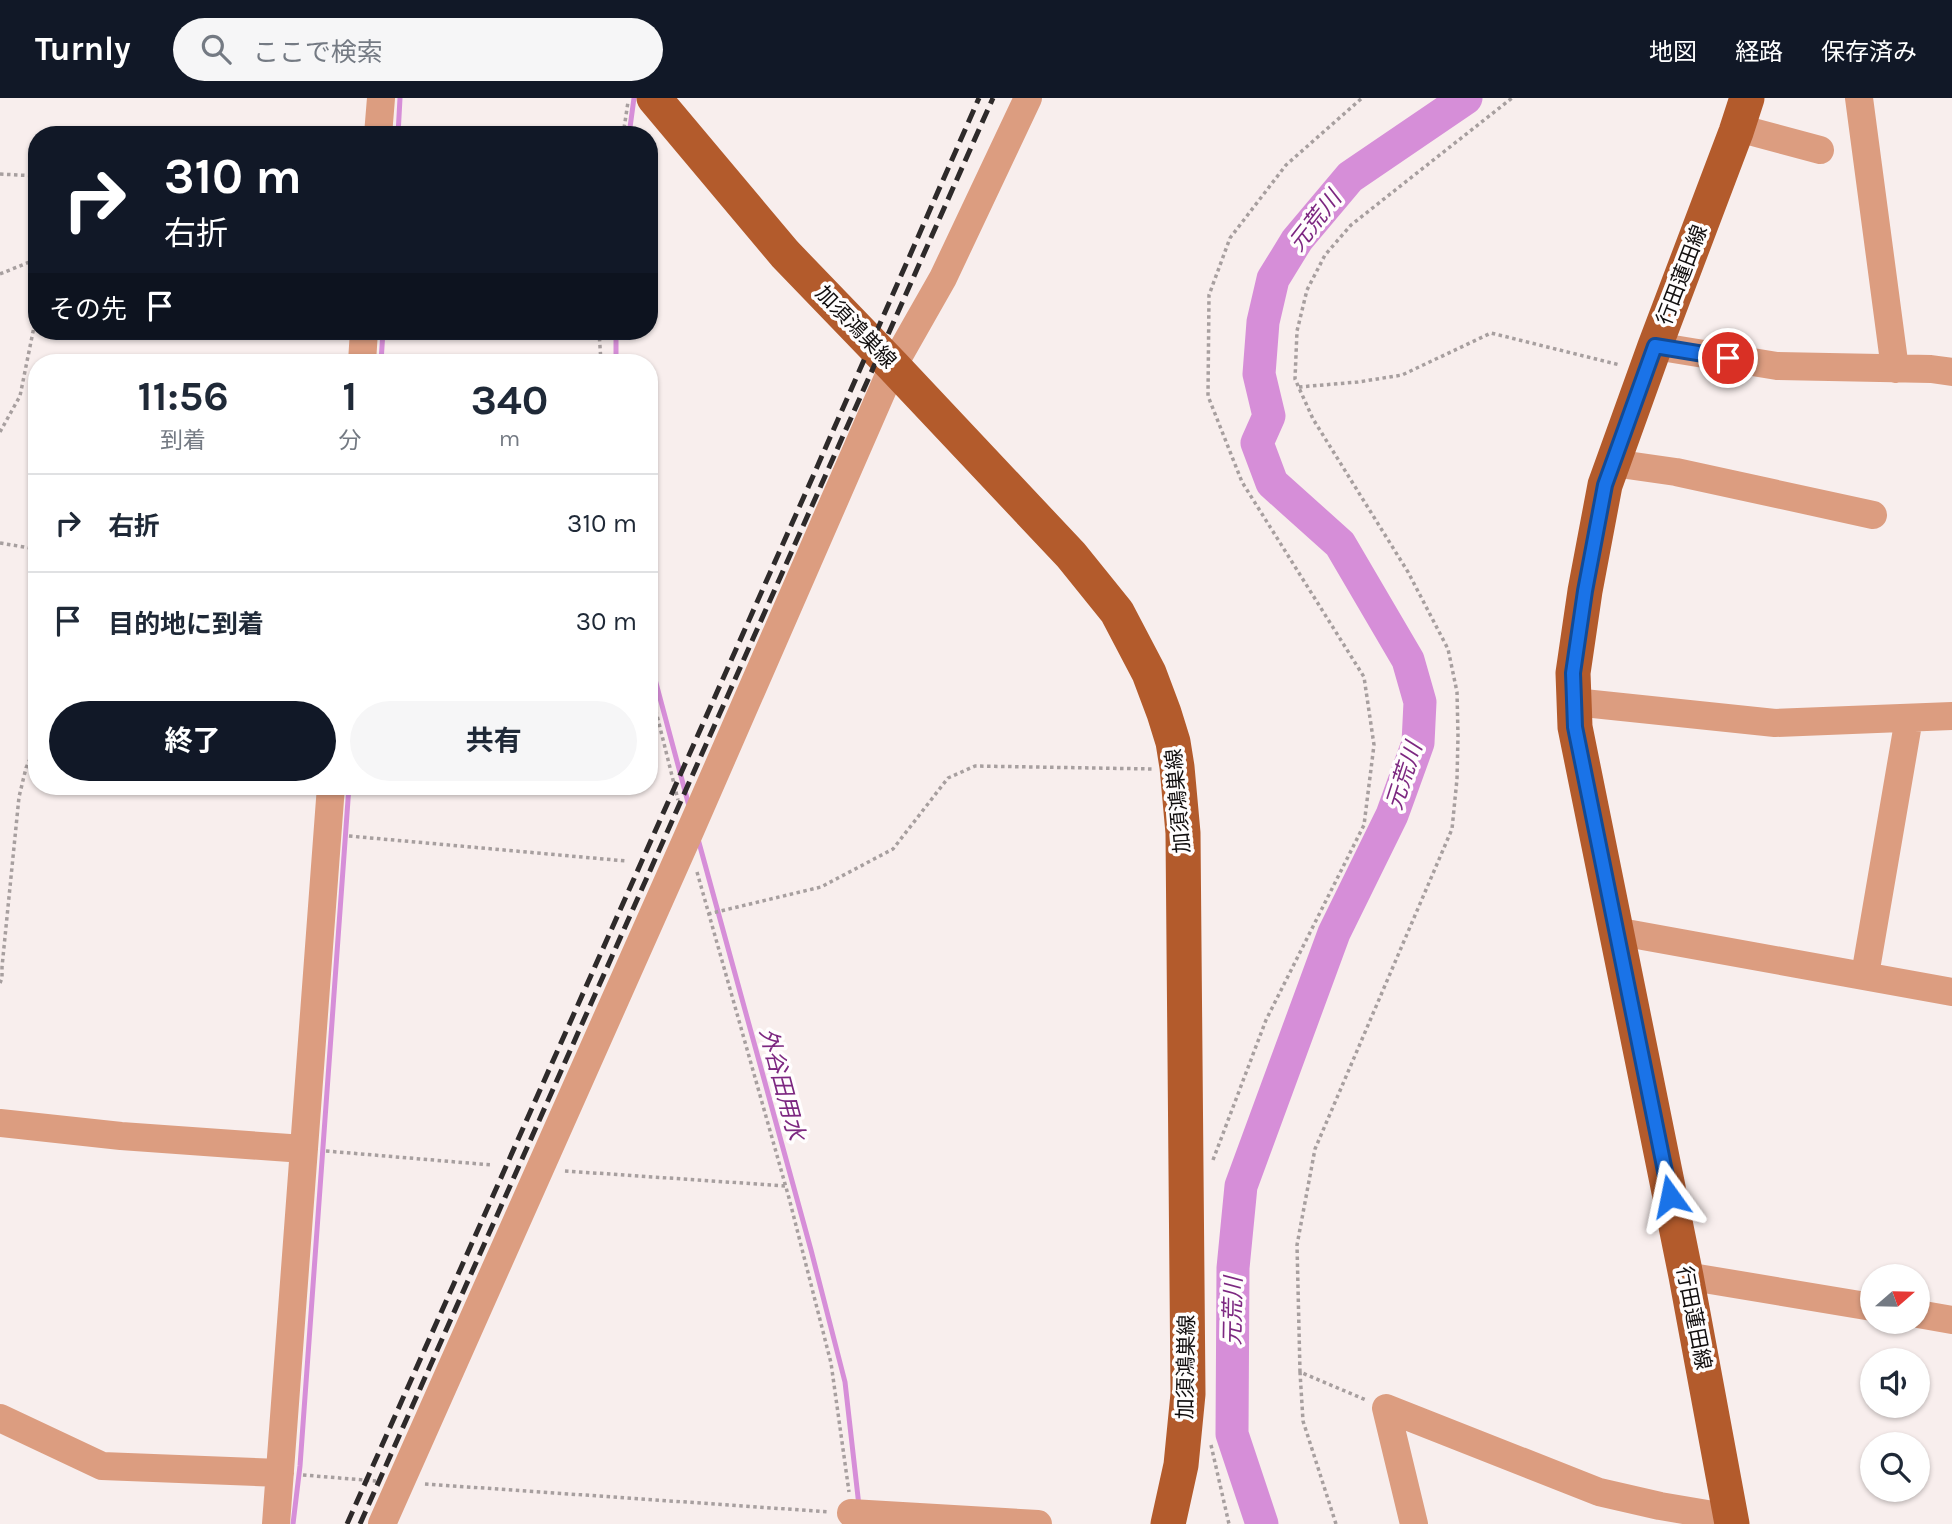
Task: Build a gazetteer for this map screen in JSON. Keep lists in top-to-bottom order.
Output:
{
  "streets": {
    "main road": ["行田蓮田線", "加須鴻巣線"]
  },
  "water": ["元荒川", "外谷田用水"],
  "north": "right",
  "page": {
    "header": "Turnly",
    "search": "ここで検索",
    "nav": ["地図", "経路", "保存済み"],
    "turn": ["310 m", "右折"],
    "then": "その先",
    "eta": [
      "11:56",
      "到着",
      "1",
      "分",
      "340",
      "m"
    ],
    "list": [
      {
        "name": "右折",
        "value": "310 m"
      },
      {
        "name": "目的地に到着",
        "value": "30 m"
      }
    ],
    "buttons": ["終了", "共有"]
  }
}
